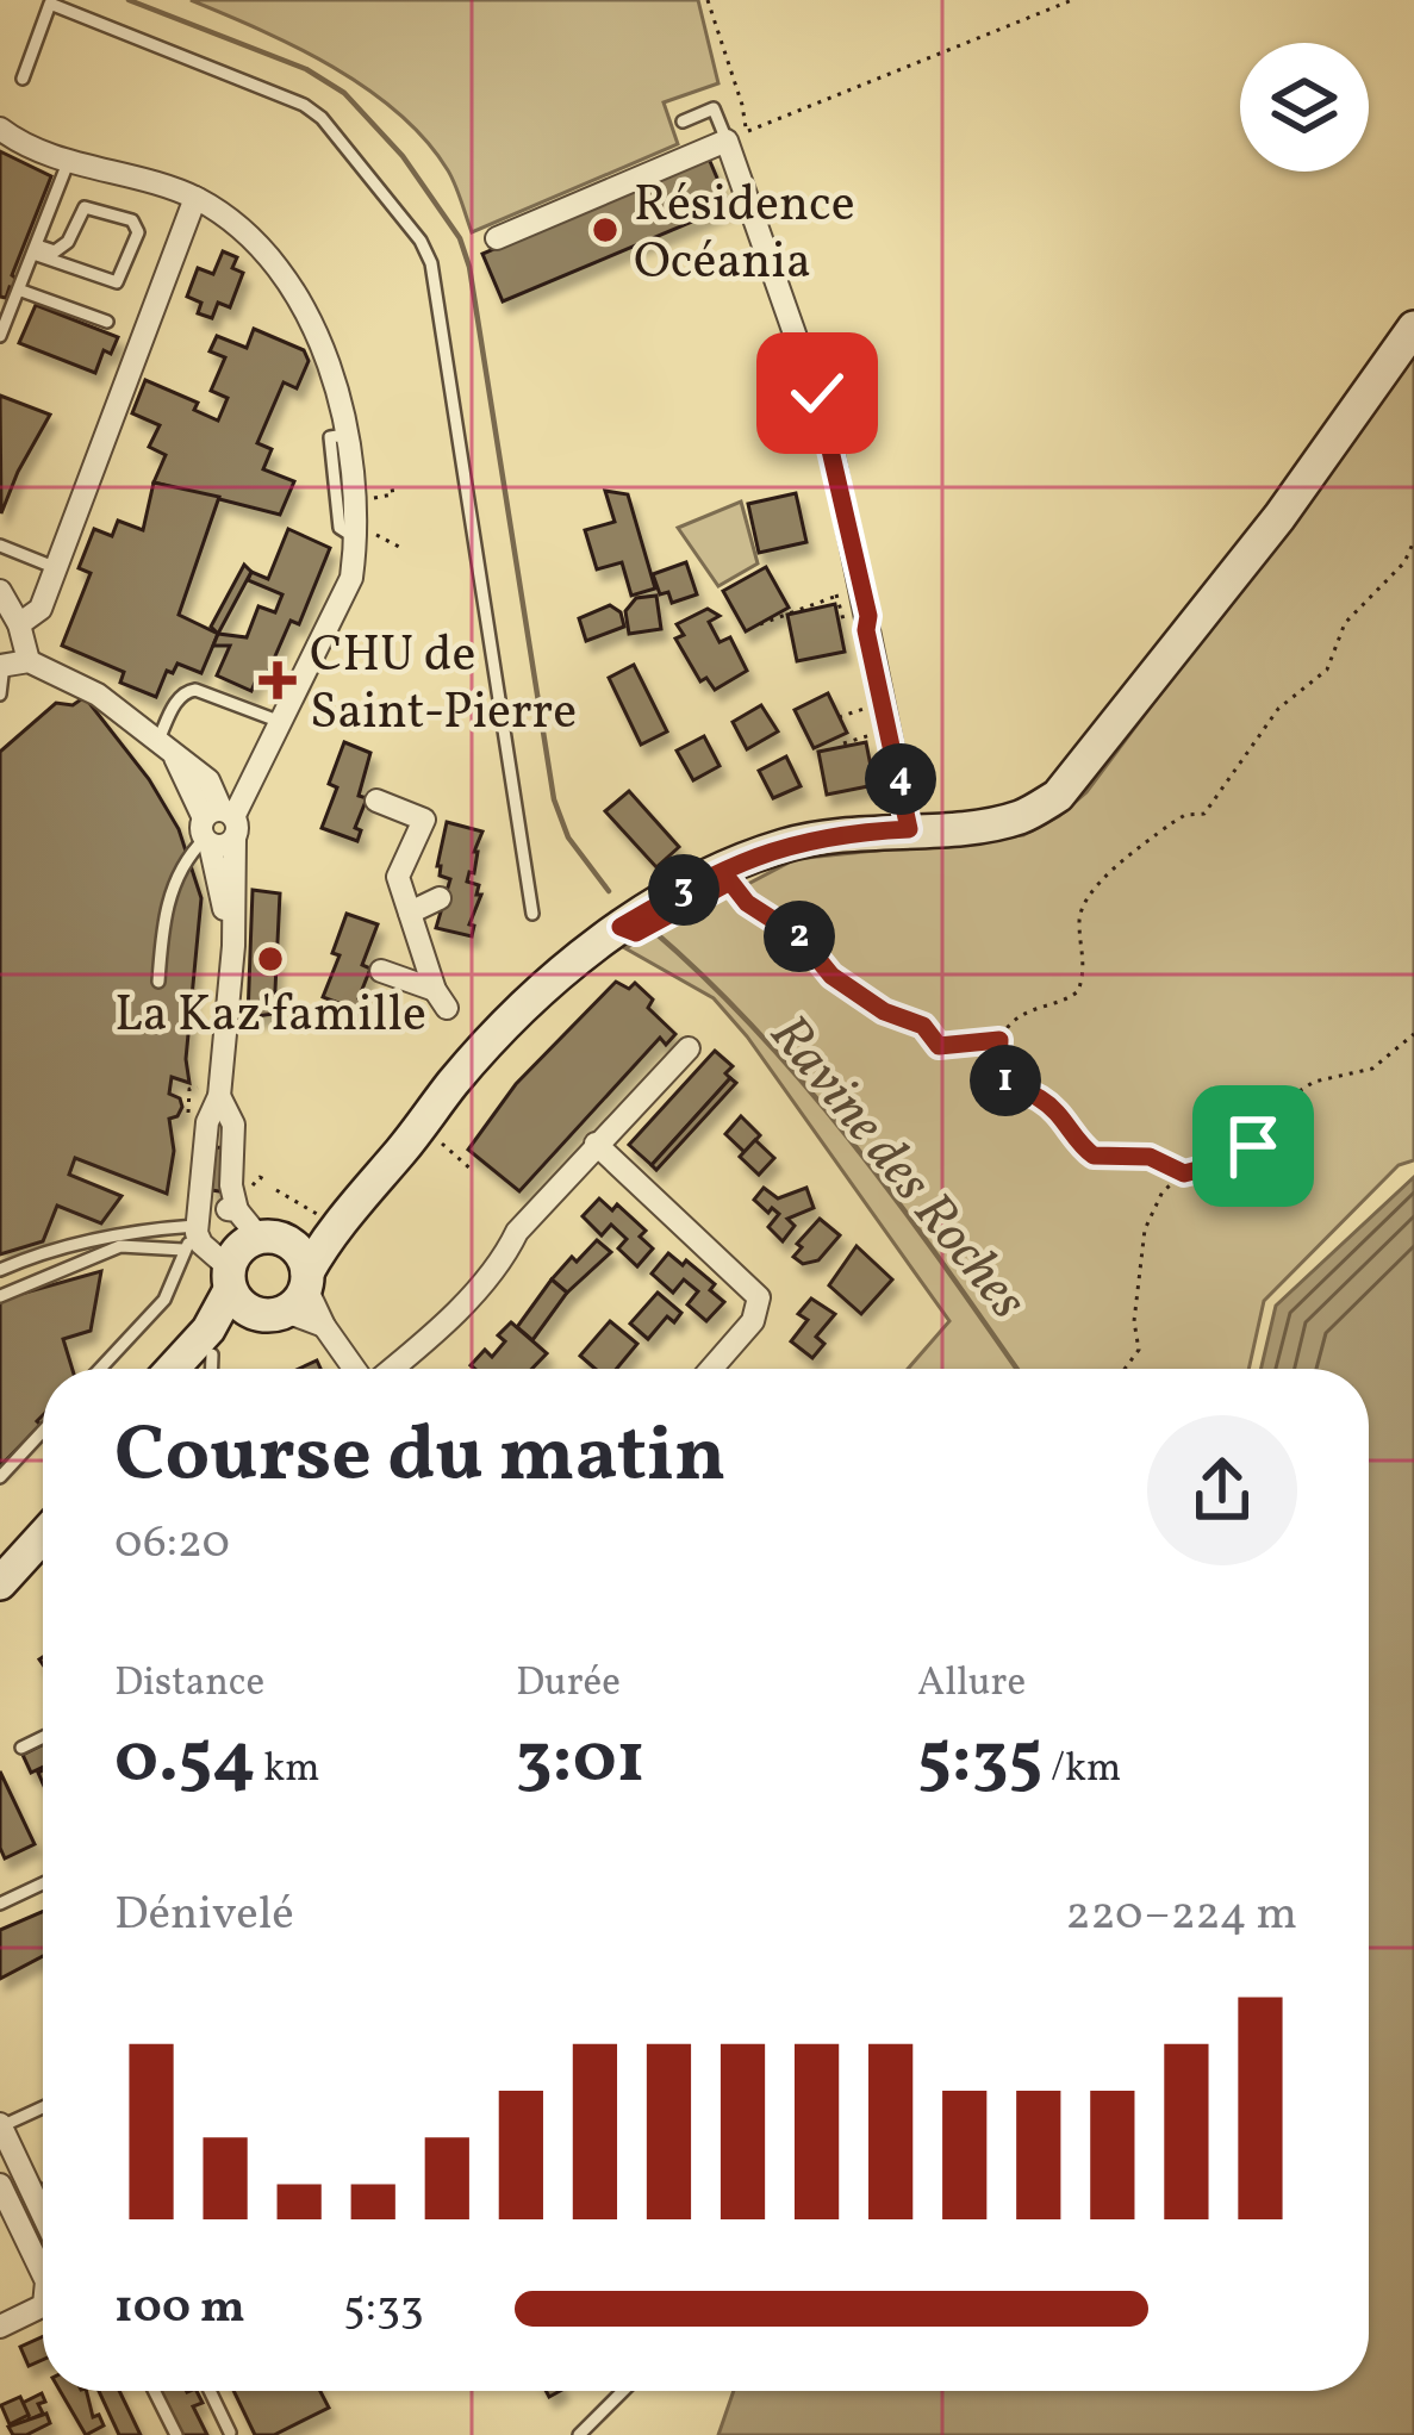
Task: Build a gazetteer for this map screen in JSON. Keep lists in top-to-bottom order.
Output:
{
  "water": ["Ravine des Roches"],
  "places": {
    "other": ["Résidence Océania", "La Kaz'famille"],
    "health": ["CHU de Saint-Pierre"]
  },
  "page": {
    "pins": [
      "4",
      "3",
      "2",
      "1"
    ],
    "heading": ["Course du matin", "06:20"],
    "stats": [
      ["Distance", "0.54 km"],
      ["Durée", "3:01"],
      ["Allure", "5:35 /km"]
    ],
    "chart": ["Dénivelé", "220–224 m"],
    "list": [
      {
        "name": "100 m",
        "note": "5:33"
      }
    ]
  }
}
